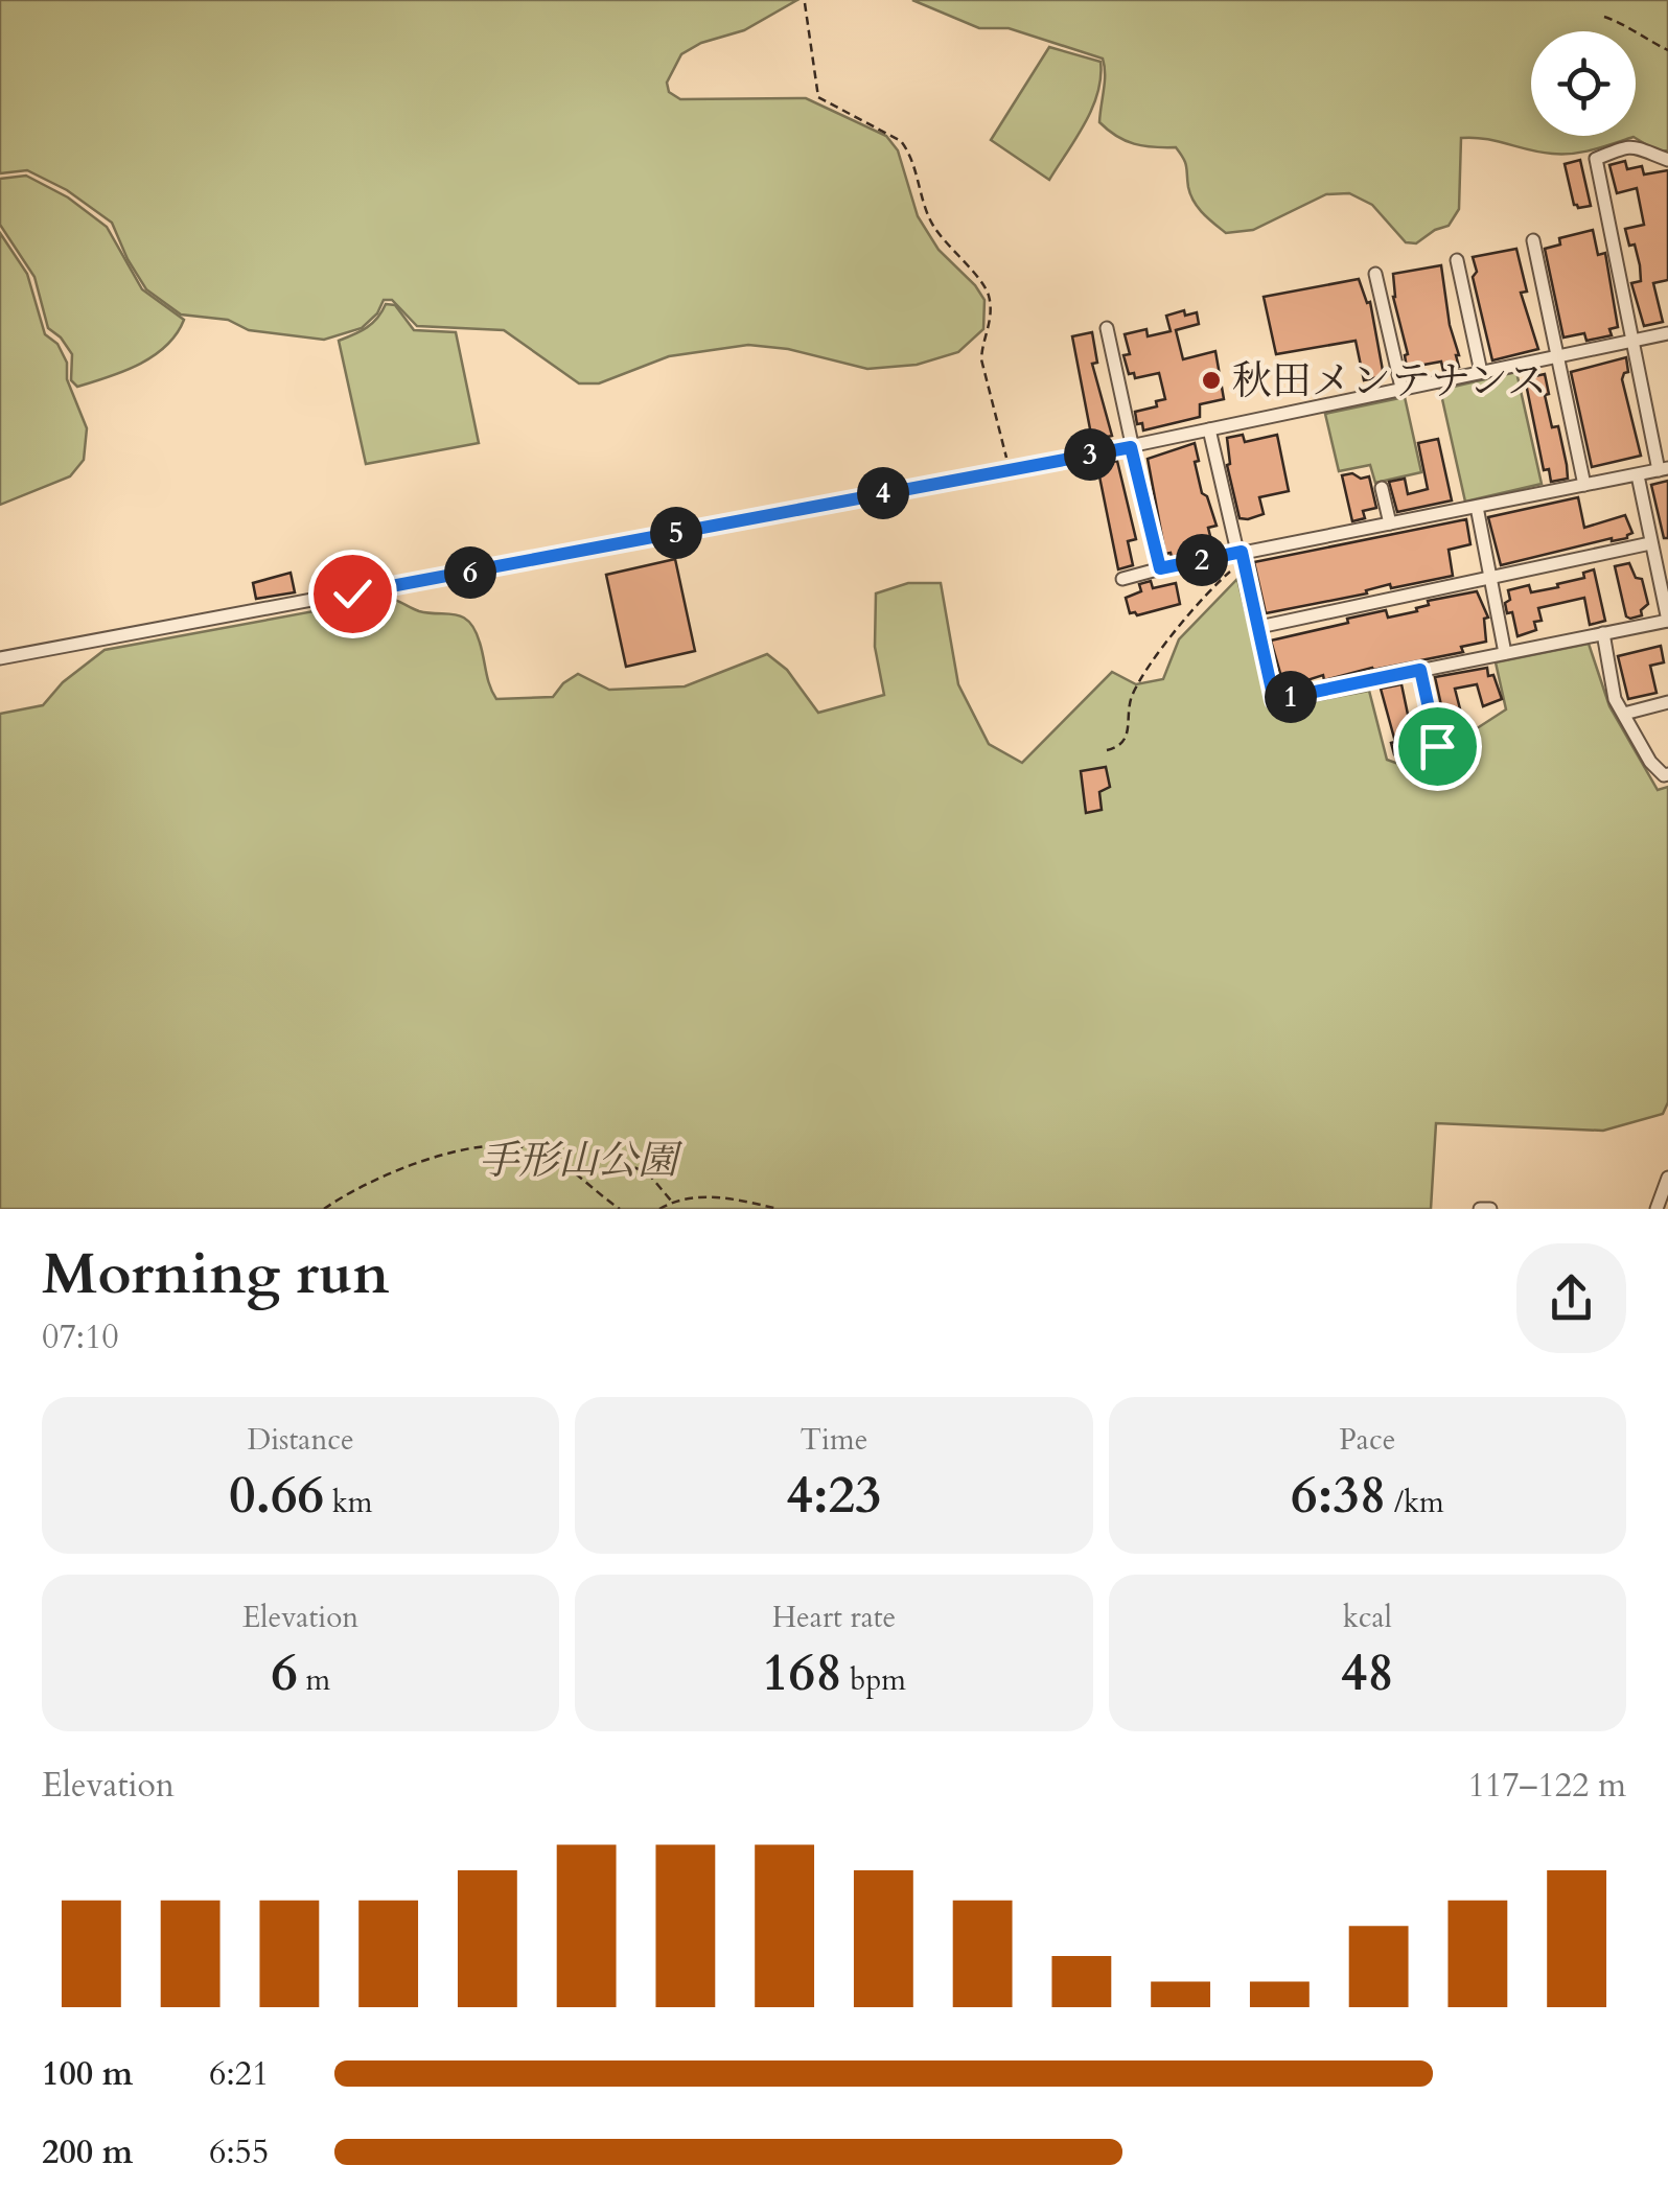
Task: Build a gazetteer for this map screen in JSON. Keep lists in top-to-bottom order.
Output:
{
  "parks": ["手形山公園"],
  "places": ["秋田メンテナンス"],
  "page": {
    "pins": [
      "3",
      "4",
      "5",
      "2",
      "6",
      "1"
    ],
    "heading": ["Morning run", "07:10"],
    "stats": [
      ["Distance", "0.66 km"],
      ["Time", "4:23"],
      ["Pace", "6:38 /km"],
      ["Elevation", "6 m"],
      ["Heart rate", "168 bpm"],
      ["kcal", "48"]
    ],
    "chart": ["Elevation", "117–122 m"],
    "list": [
      {
        "name": "100 m",
        "note": "6:21"
      },
      {
        "name": "200 m",
        "note": "6:55"
      }
    ]
  }
}
